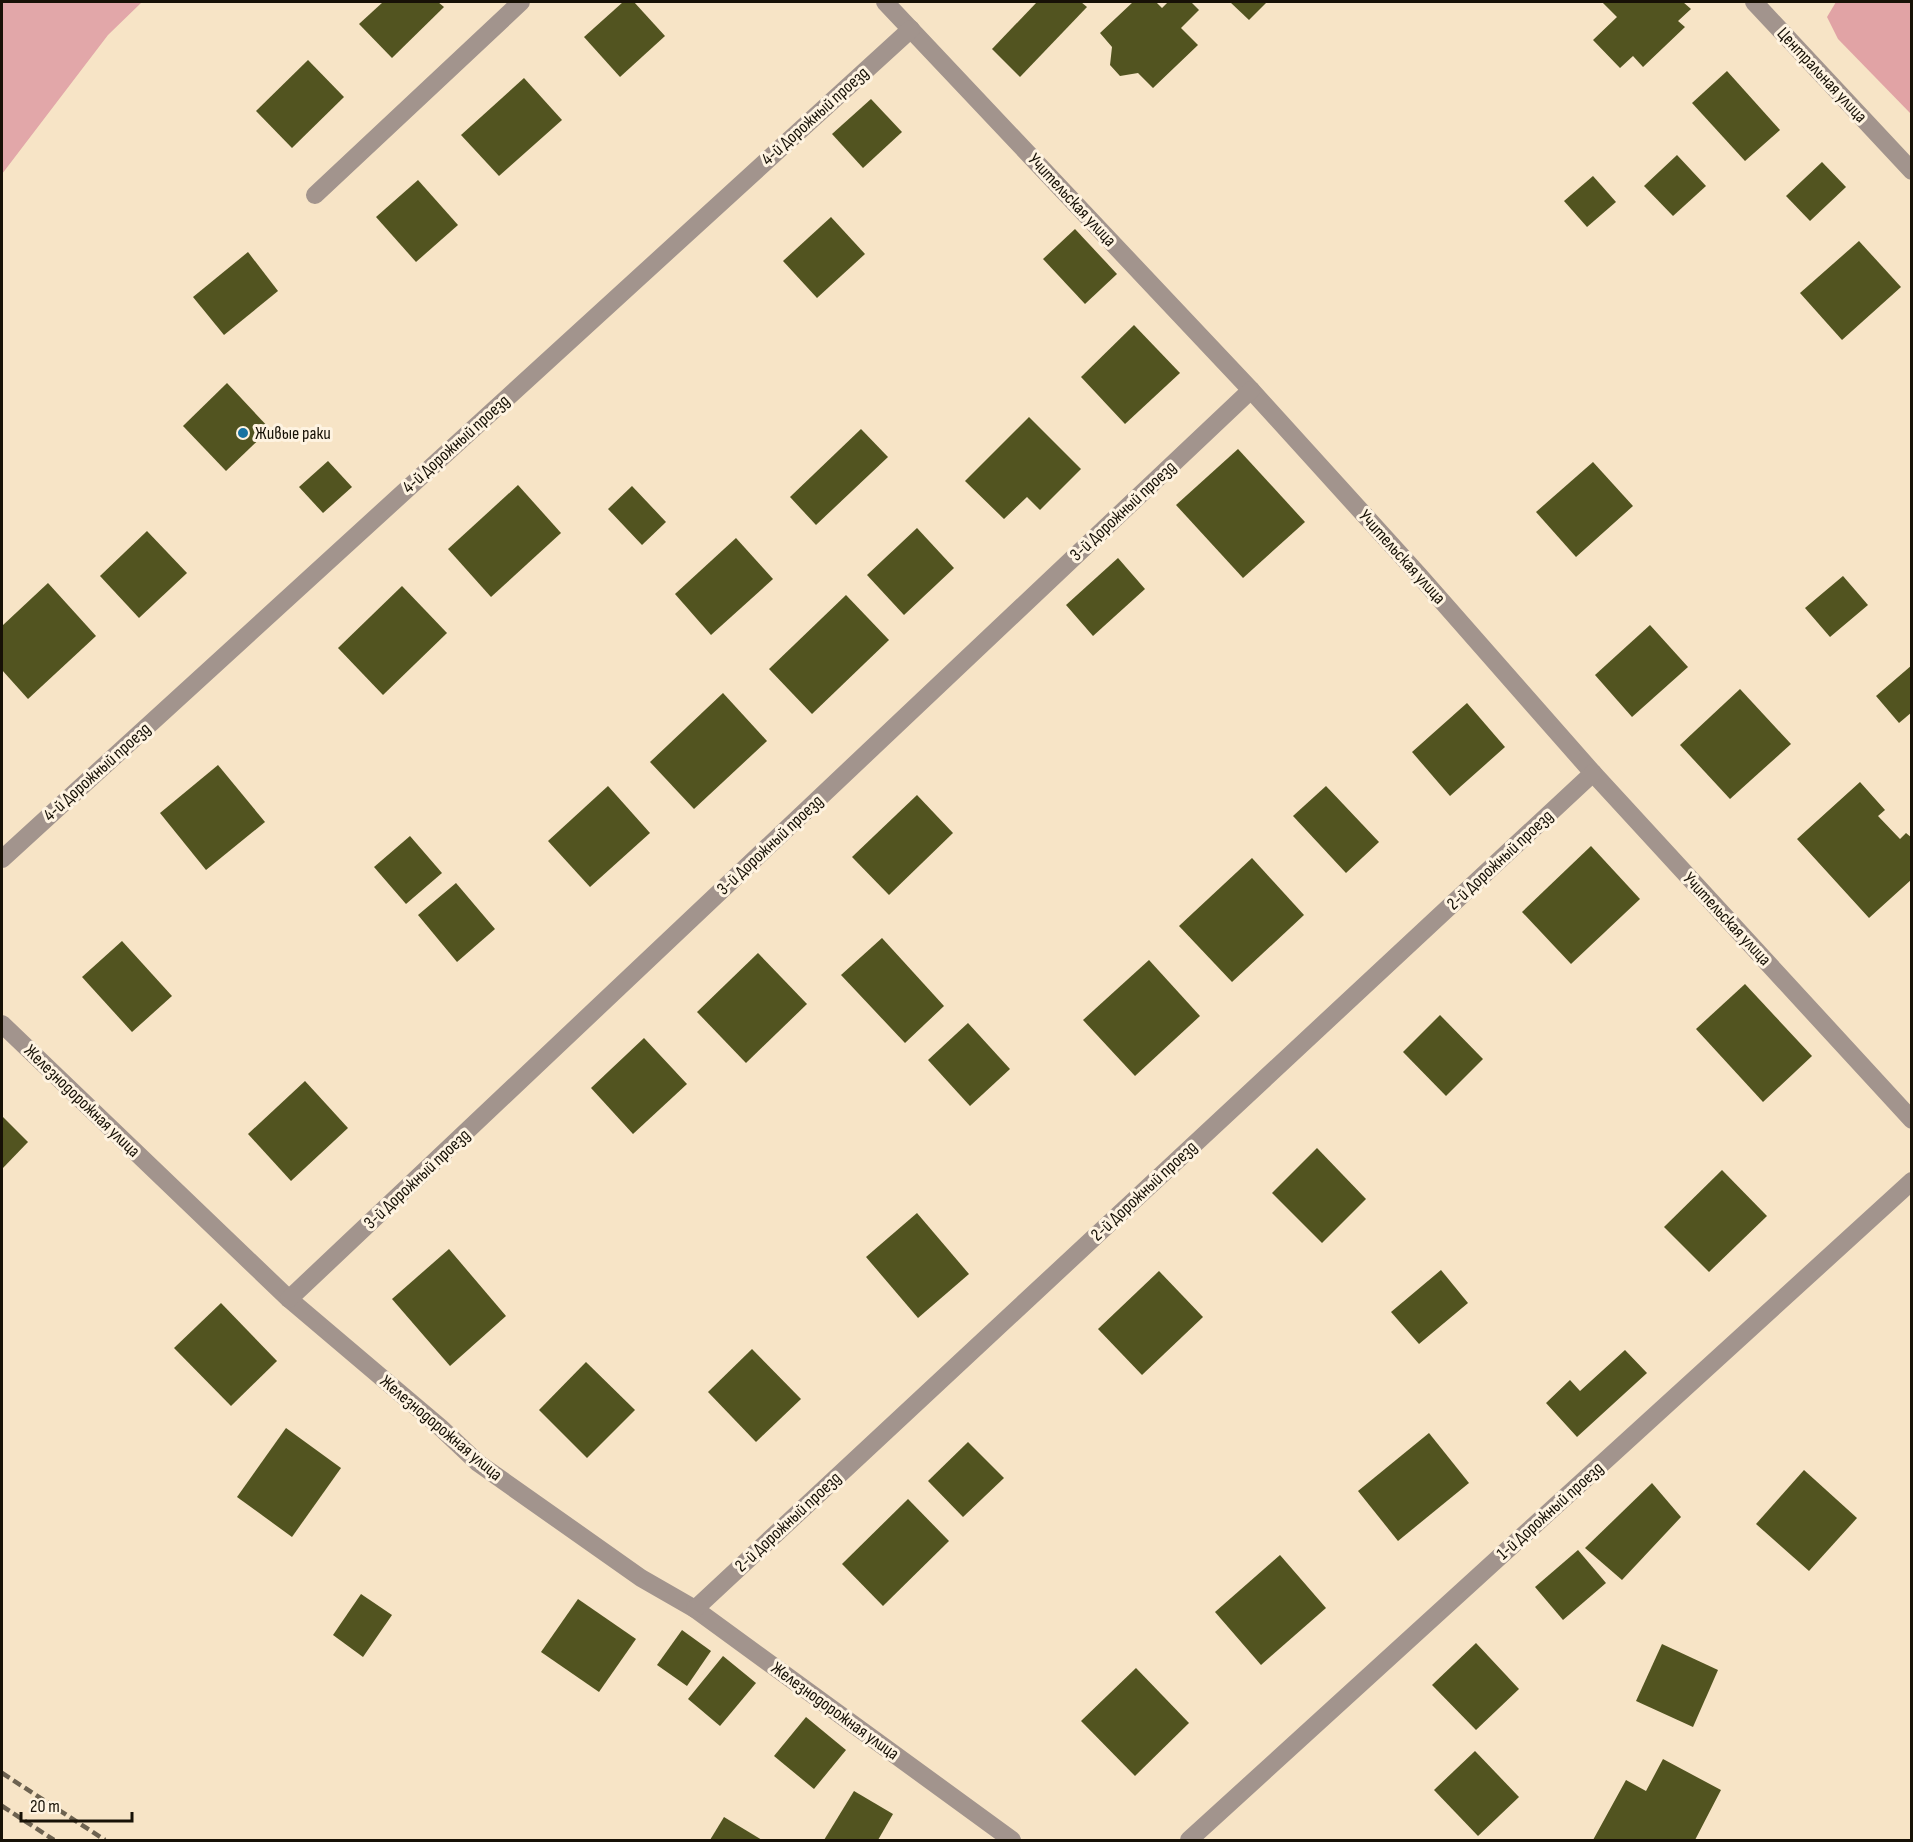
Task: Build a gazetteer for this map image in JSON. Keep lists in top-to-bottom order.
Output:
{
  "streets": {
    "street": [
      "Центральная улица",
      "4-й Дорожный проезд",
      "Учительская улица",
      "3-й Дорожный проезд",
      "2-й Дорожный проезд",
      "Железнодорожная улица",
      "1-й Дорожный проезд"
    ]
  },
  "crossings": [
    ["4-й Дорожный проезд", "Учительская улица"],
    ["Учительская улица", "3-й Дорожный проезд"],
    ["Учительская улица", "2-й Дорожный проезд"],
    ["3-й Дорожный проезд", "Железнодорожная улица"],
    ["2-й Дорожный проезд", "Железнодорожная улица"]
  ],
  "places": ["Живые раки"],
  "scale_bar": "20 m"
}
